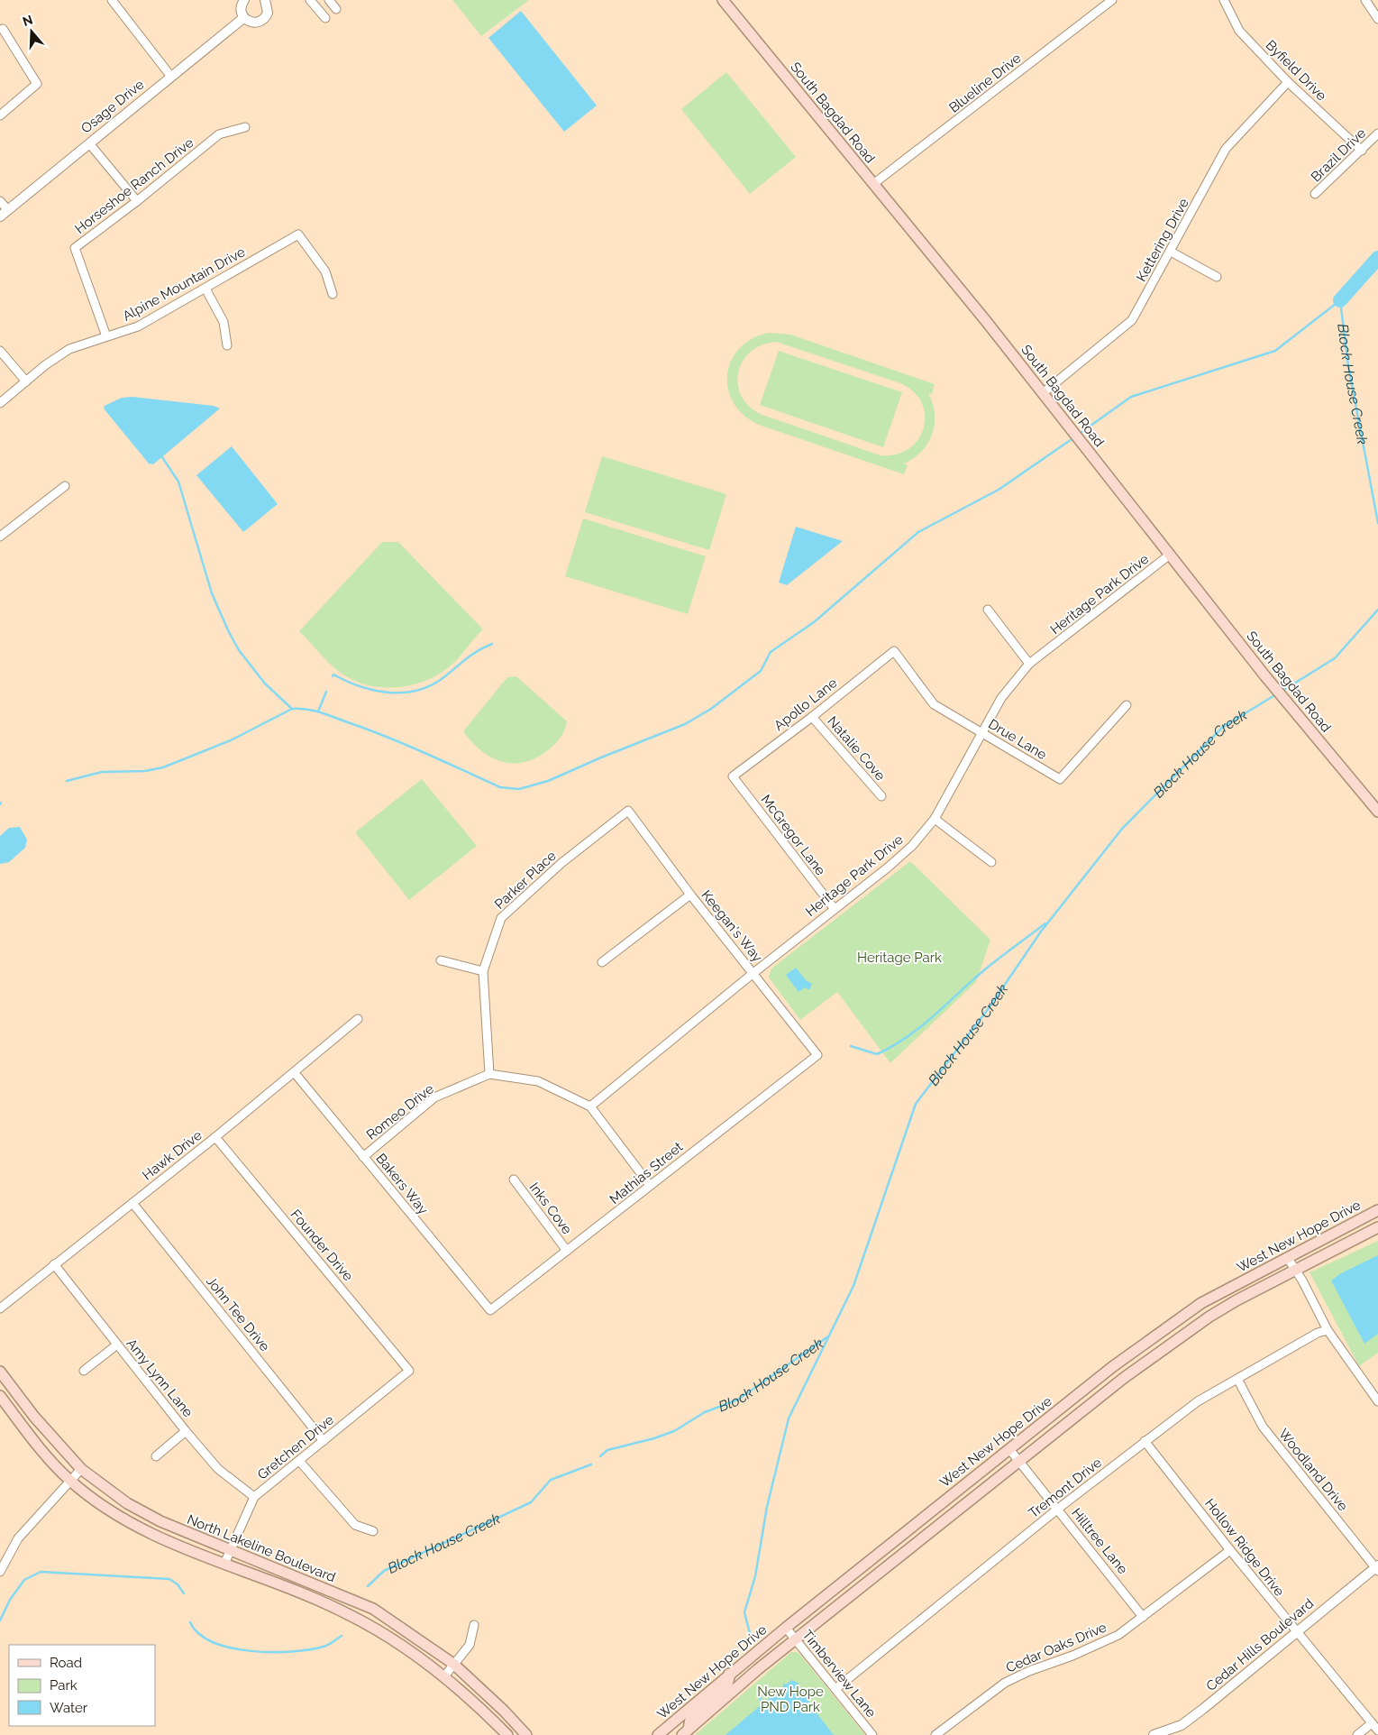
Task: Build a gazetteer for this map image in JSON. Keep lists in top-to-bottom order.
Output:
{
  "streets": {
    "main road": ["South Bagdad Road", "West New Hope Drive", "North Lakeline Boulevard"],
    "street": [
      "Byfield Drive",
      "Blueline Drive",
      "Osage Drive",
      "Brazil Drive",
      "Horseshoe Ranch Drive",
      "Kettering Drive",
      "Alpine Mountain Drive",
      "Heritage Park Drive",
      "Apollo Lane",
      "Drue Lane",
      "Natalie Cove",
      "McGregor Lane",
      "Parker Place",
      "Keegan's Way",
      "Romeo Drive",
      "Hawk Drive",
      "Mathias Street",
      "Bakers Way",
      "Inks Cove",
      "Founder Drive",
      "John Tee Drive",
      "Amy Lynn Lane",
      "Gretchen Drive",
      "Woodland Drive",
      "Tremont Drive",
      "Hilltree Lane",
      "Hollow Ridge Drive",
      "Cedar Hills Boulevard",
      "Cedar Oaks Drive",
      "Timberview Lane"
    ]
  },
  "crossings": [
    ["Byfield Drive", "Brazil Drive"],
    ["Byfield Drive", "Kettering Drive"],
    ["Blueline Drive", "South Bagdad Road"],
    ["South Bagdad Road", "Kettering Drive"],
    ["South Bagdad Road", "Heritage Park Drive"],
    ["Horseshoe Ranch Drive", "Alpine Mountain Drive"],
    ["Heritage Park Drive", "Drue Lane"],
    ["Heritage Park Drive", "McGregor Lane"],
    ["Heritage Park Drive", "Keegan's Way"],
    ["Apollo Lane", "Drue Lane"],
    ["Apollo Lane", "Natalie Cove"],
    ["Apollo Lane", "McGregor Lane"],
    ["Parker Place", "Keegan's Way"],
    ["Parker Place", "Romeo Drive"],
    ["Keegan's Way", "Mathias Street"],
    ["Romeo Drive", "Bakers Way"],
    ["Hawk Drive", "Bakers Way"],
    ["Hawk Drive", "Founder Drive"],
    ["Hawk Drive", "John Tee Drive"],
    ["Hawk Drive", "Amy Lynn Lane"],
    ["Mathias Street", "Bakers Way"],
    ["Mathias Street", "Inks Cove"],
    ["West New Hope Drive", "Hilltree Lane"],
    ["West New Hope Drive", "Timberview Lane"],
    ["Founder Drive", "Gretchen Drive"],
    ["John Tee Drive", "Gretchen Drive"],
    ["Amy Lynn Lane", "Gretchen Drive"],
    ["Gretchen Drive", "North Lakeline Boulevard"],
    ["Woodland Drive", "Tremont Drive"],
    ["Woodland Drive", "Cedar Hills Boulevard"],
    ["Tremont Drive", "Hilltree Lane"],
    ["Tremont Drive", "Hollow Ridge Drive"],
    ["Tremont Drive", "Timberview Lane"],
    ["Hilltree Lane", "Cedar Oaks Drive"],
    ["Hollow Ridge Drive", "Cedar Hills Boulevard"],
    ["Hollow Ridge Drive", "Cedar Oaks Drive"]
  ],
  "water": ["Block House Creek"],
  "parks": ["Heritage Park", "New Hope PND Park"],
  "legend": ["Road", "Park", "Water"],
  "north": "top"
}
